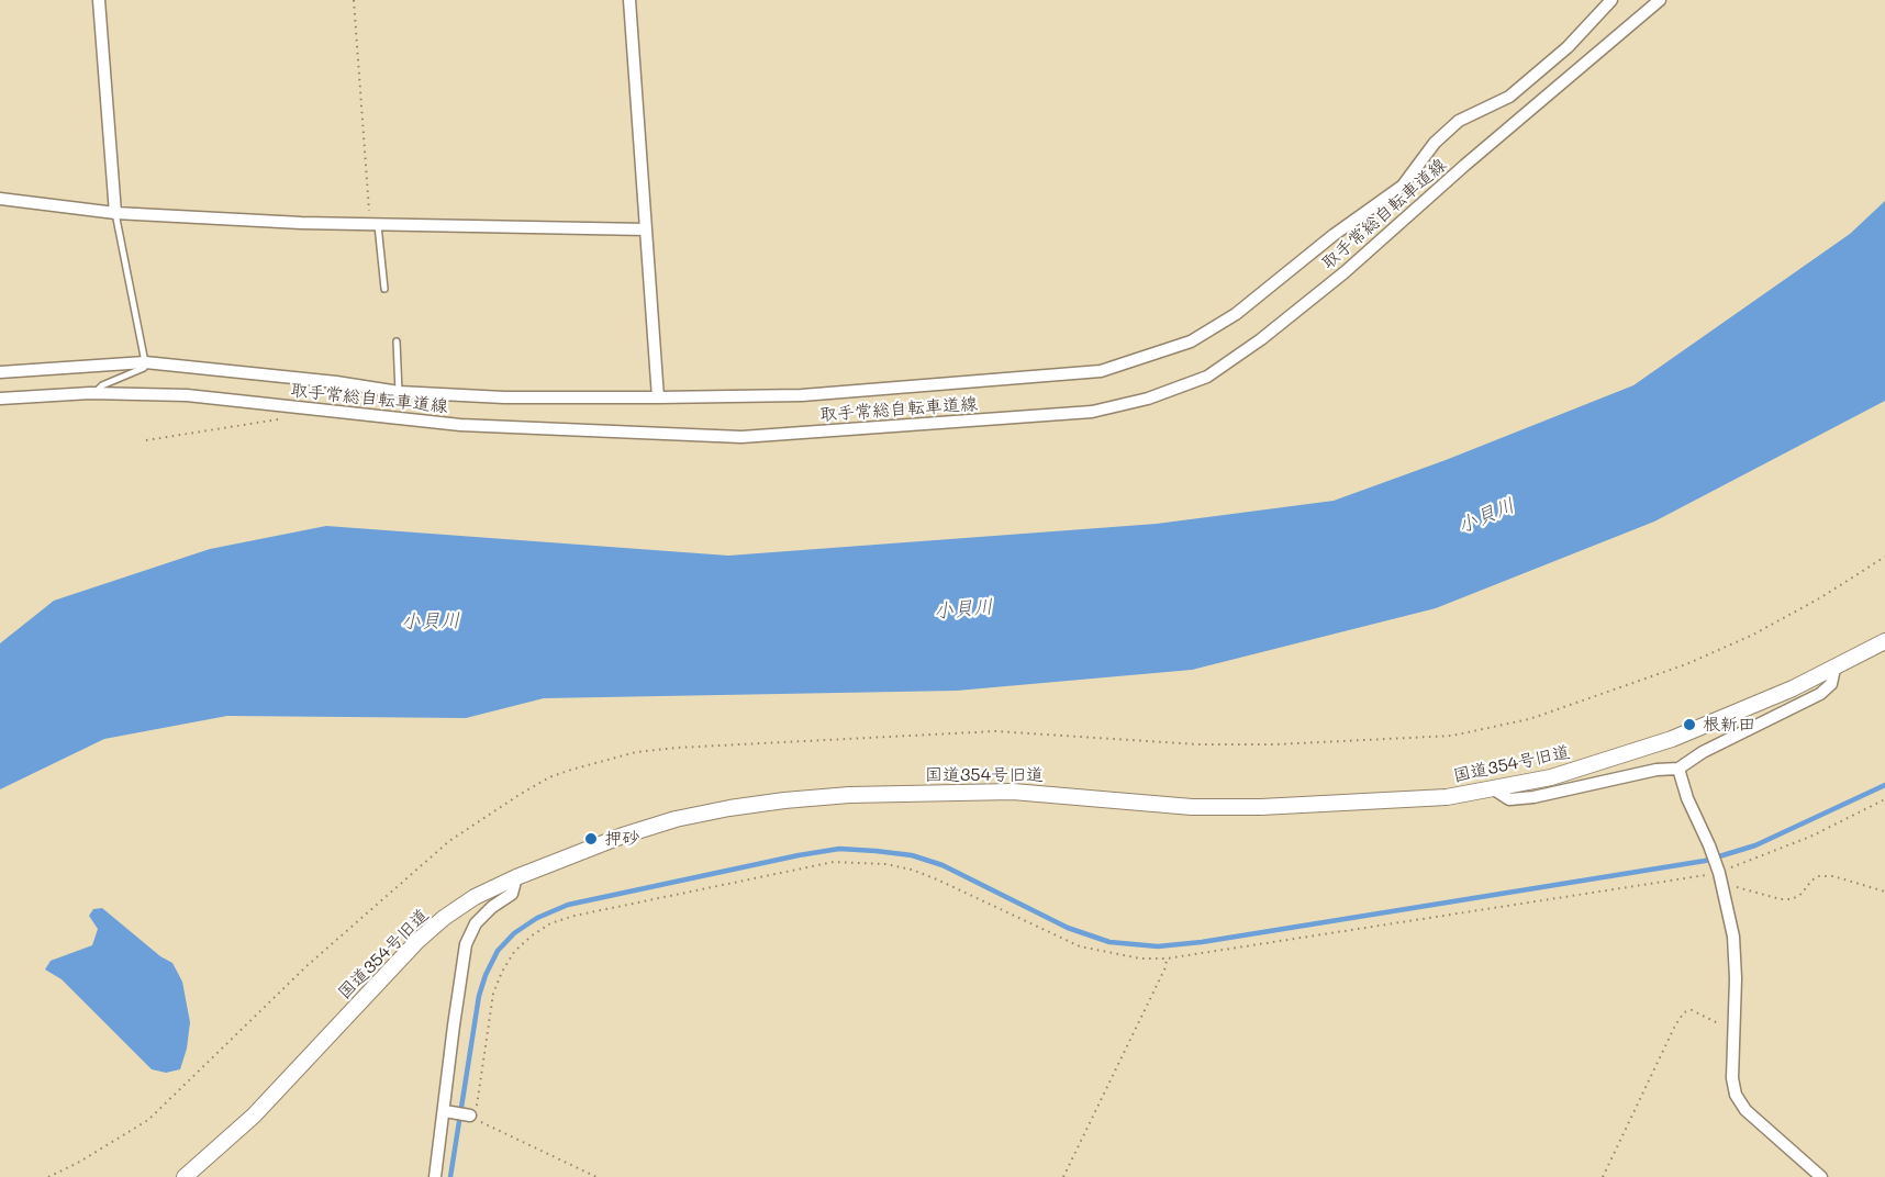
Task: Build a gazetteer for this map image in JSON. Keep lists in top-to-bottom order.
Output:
{
  "streets": {
    "street": ["取手常総自転車道線", "国道354号旧道"]
  },
  "water": ["小貝川"],
  "places": ["根新田", "押砂"]
}
